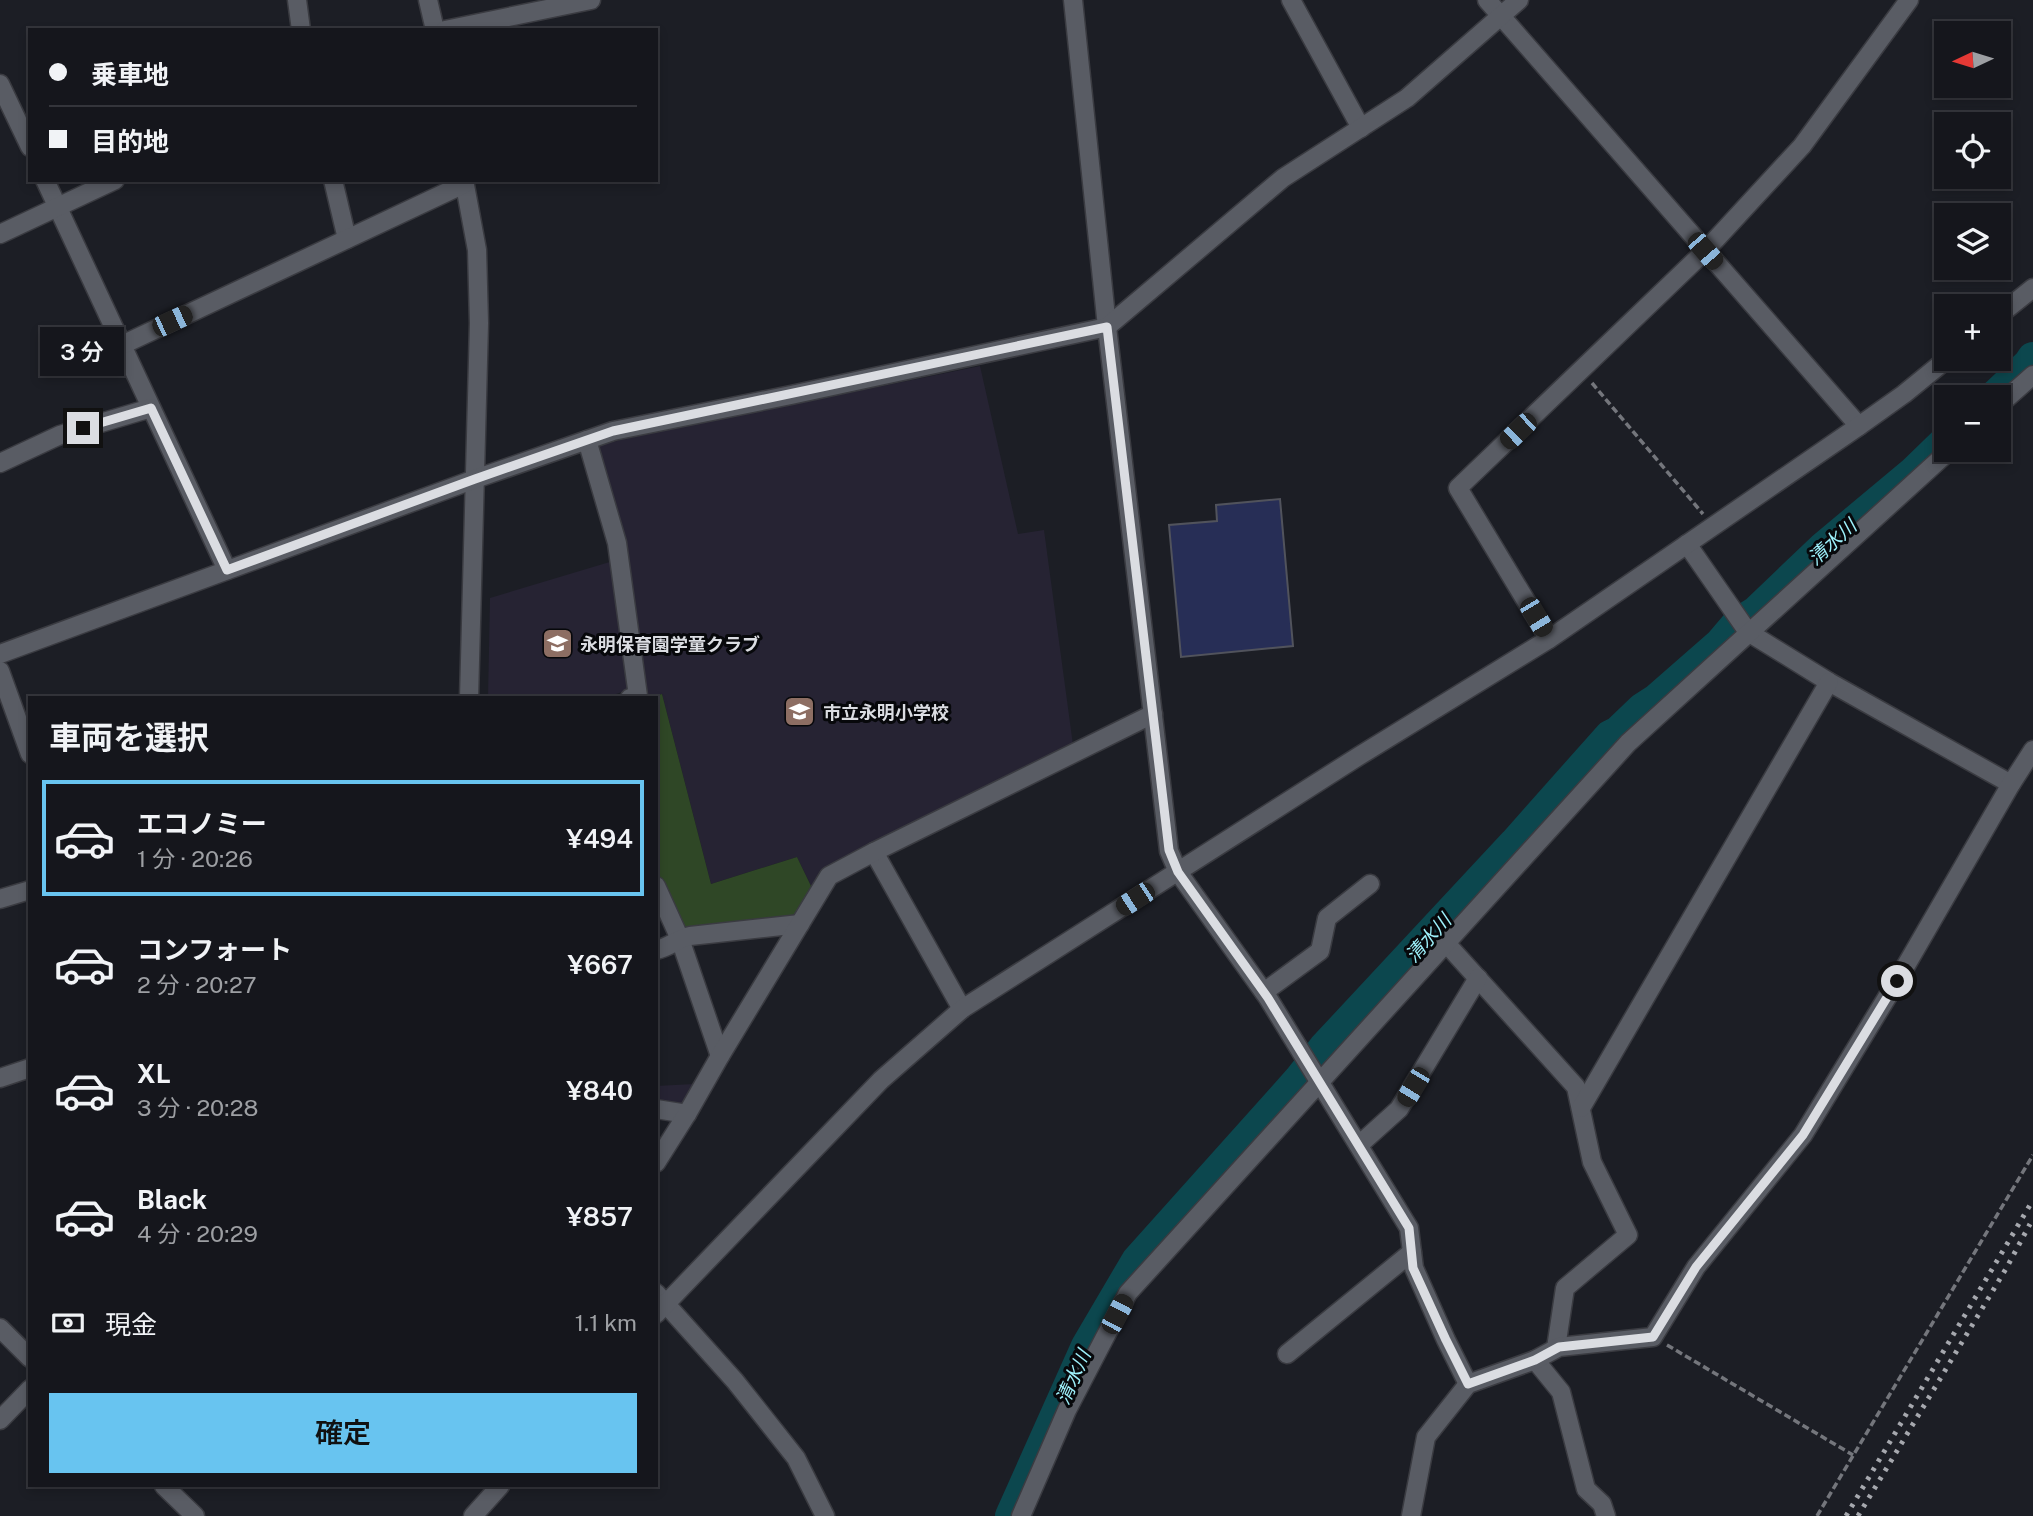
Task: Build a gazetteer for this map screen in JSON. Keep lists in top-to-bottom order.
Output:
{
  "water": ["清水川"],
  "places": {
    "school or university": ["永明保育園学童クラブ", "市立永明小学校"]
  },
  "north": "left",
  "page": {
    "map_buttons": ["+", "−"],
    "banner": ["乗車地", "目的地"],
    "bubble": "3 分",
    "heading": "車両を選択",
    "list": [
      {
        "name": "エコノミー",
        "note": "1 分 · 20:26",
        "value": "¥494"
      },
      {
        "name": "コンフォート",
        "note": "2 分 · 20:27",
        "value": "¥667"
      },
      {
        "name": "XL",
        "note": "3 分 · 20:28",
        "value": "¥840"
      },
      {
        "name": "Black",
        "note": "4 分 · 20:29",
        "value": "¥857"
      }
    ],
    "pay": ["現金", "1.1 km"],
    "buttons": "確定"
  }
}
